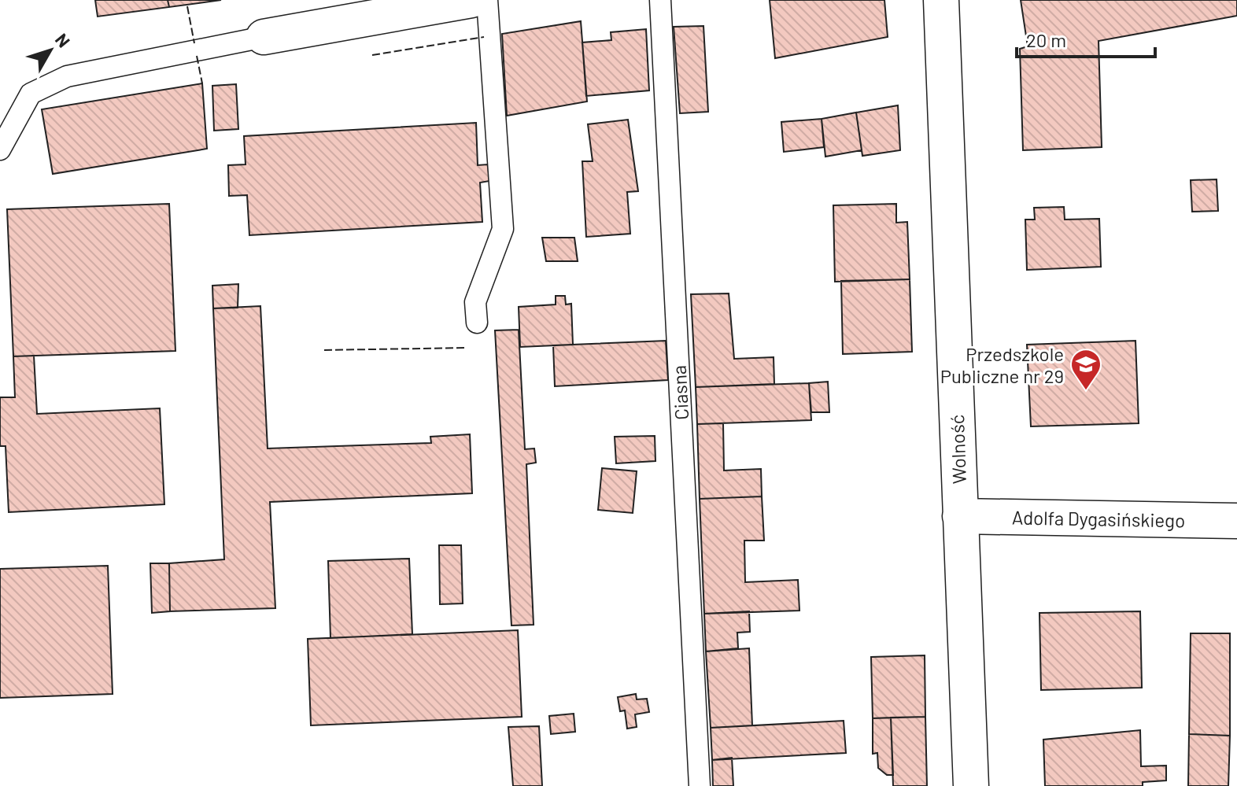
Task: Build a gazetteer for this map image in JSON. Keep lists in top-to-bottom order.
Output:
{
  "streets": {
    "street": ["Wolność", "Adolfa Dygasińskiego"],
    "lane": ["Ciasna"]
  },
  "crossings": [
    ["Wolność", "Adolfa Dygasińskiego"]
  ],
  "places": {
    "school or university": ["Przedszkole Publiczne nr 29"]
  },
  "scale_bar": "20 m",
  "north": "top right"
}
